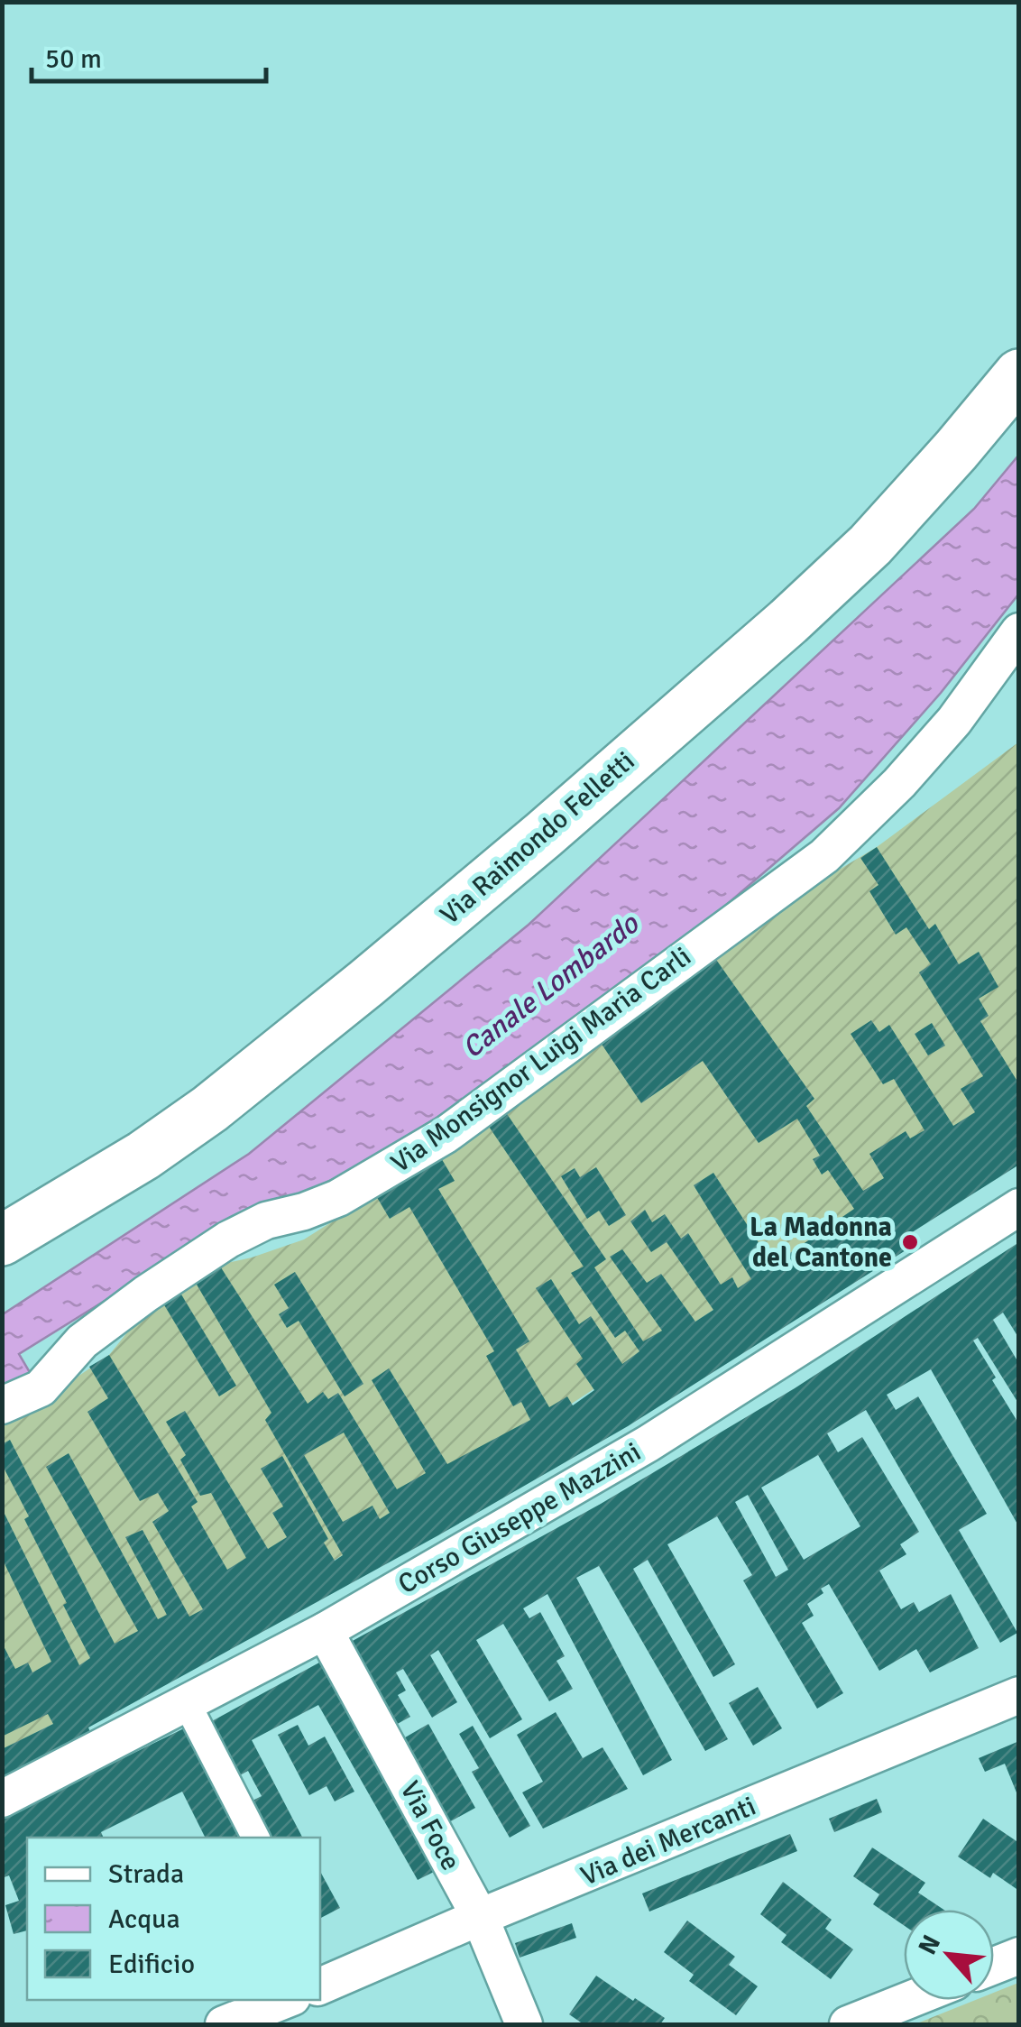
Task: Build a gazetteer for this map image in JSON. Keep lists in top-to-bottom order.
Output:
{
  "streets": {
    "main road": ["Via Raimondo Felletti"],
    "street": [
      "Via Monsignor Luigi Maria Carli",
      "Corso Giuseppe Mazzini",
      "Via Foce",
      "Via dei Mercanti"
    ]
  },
  "crossings": [
    ["Corso Giuseppe Mazzini", "Via Foce"],
    ["Via Foce", "Via dei Mercanti"]
  ],
  "water": ["Canale Lombardo"],
  "places": ["La Madonna del Cantone"],
  "legend": ["Strada", "Acqua", "Edificio"],
  "scale_bar": "50 m",
  "north": "top left"
}
